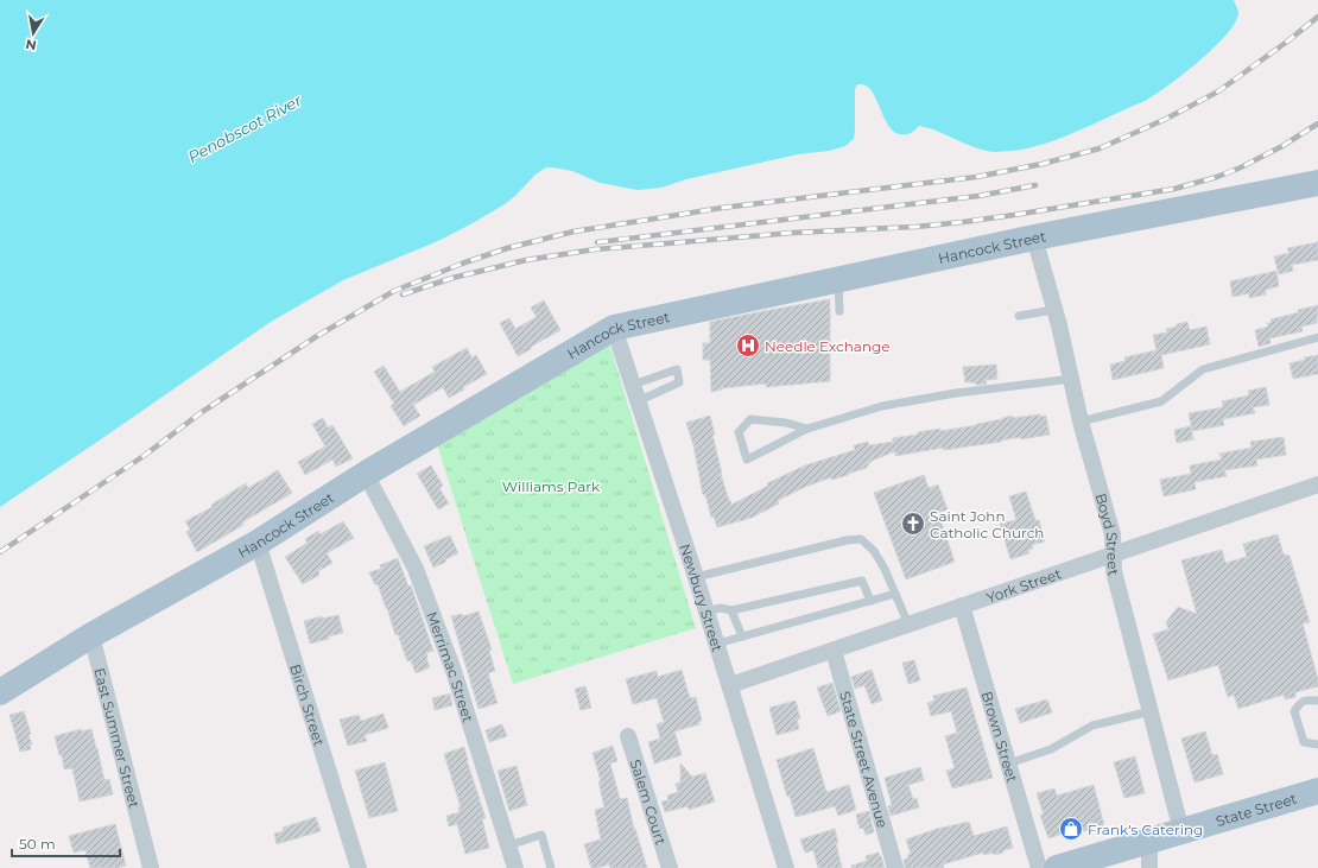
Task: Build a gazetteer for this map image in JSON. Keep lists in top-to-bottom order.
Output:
{
  "streets": {
    "main road": ["Hancock Street", "State Street"],
    "street": [
      "Boyd Street",
      "York Street",
      "Newbury Street",
      "Merrimac Street",
      "Birch Street",
      "East Summer Street",
      "Brown Street",
      "State Street Avenue",
      "Salem Court"
    ]
  },
  "crossings": [
    ["Hancock Street", "Boyd Street"],
    ["Hancock Street", "Newbury Street"],
    ["Hancock Street", "Merrimac Street"],
    ["Hancock Street", "Birch Street"],
    ["Hancock Street", "East Summer Street"],
    ["Boyd Street", "York Street"],
    ["Boyd Street", "State Street"],
    ["York Street", "Newbury Street"],
    ["York Street", "Brown Street"],
    ["York Street", "State Street Avenue"]
  ],
  "water": ["Penobscot River"],
  "parks": ["Williams Park"],
  "places": {
    "hospital": ["Needle Exchange"],
    "church": ["Saint John Catholic Church"],
    "shop": ["Frank's Catering"]
  },
  "scale_bar": "50 m",
  "north": "bottom"
}
